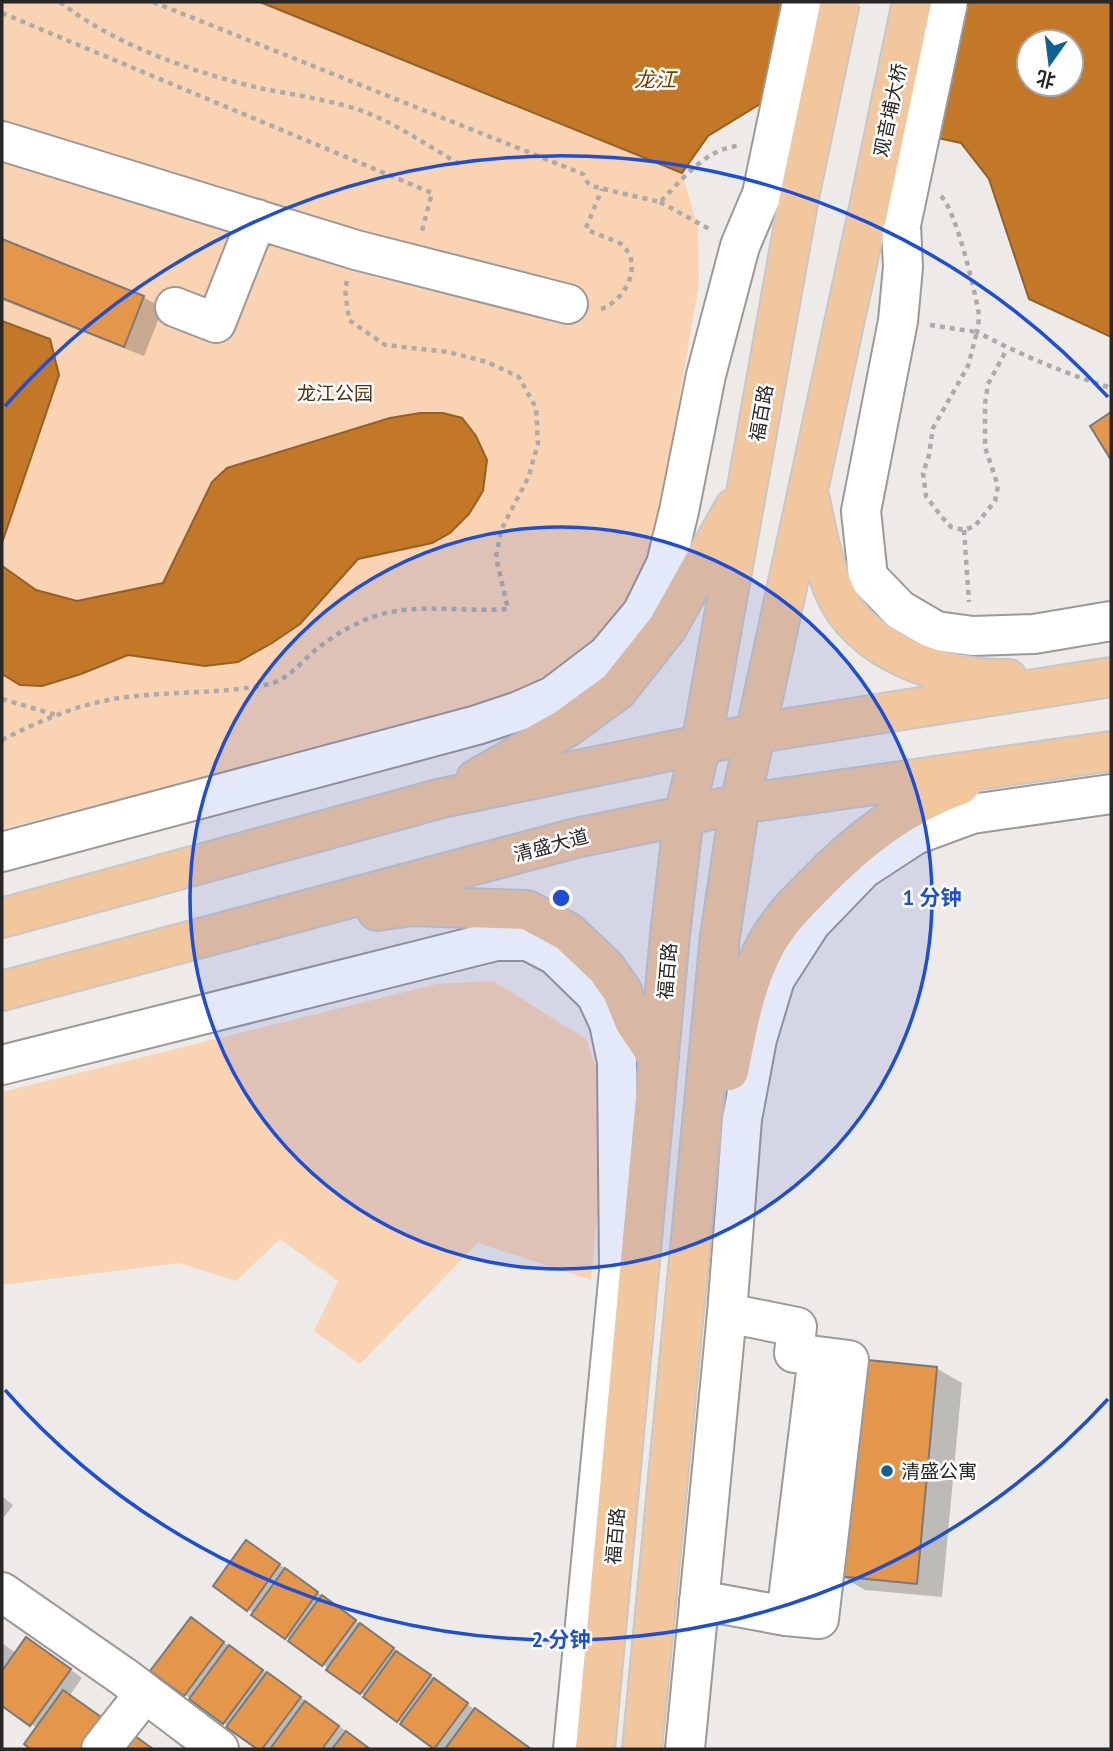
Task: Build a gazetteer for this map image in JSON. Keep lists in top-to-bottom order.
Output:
{
  "streets": {
    "main road": ["观音埔大桥", "福百路", "清盛大道"]
  },
  "crossings": [
    ["福百路", "清盛大道"]
  ],
  "water": ["龙江"],
  "parks": ["龙江公园"],
  "places": ["清盛公寓"],
  "north": "bottom",
  "rings": ["1 分钟", "2 分钟"]
}
